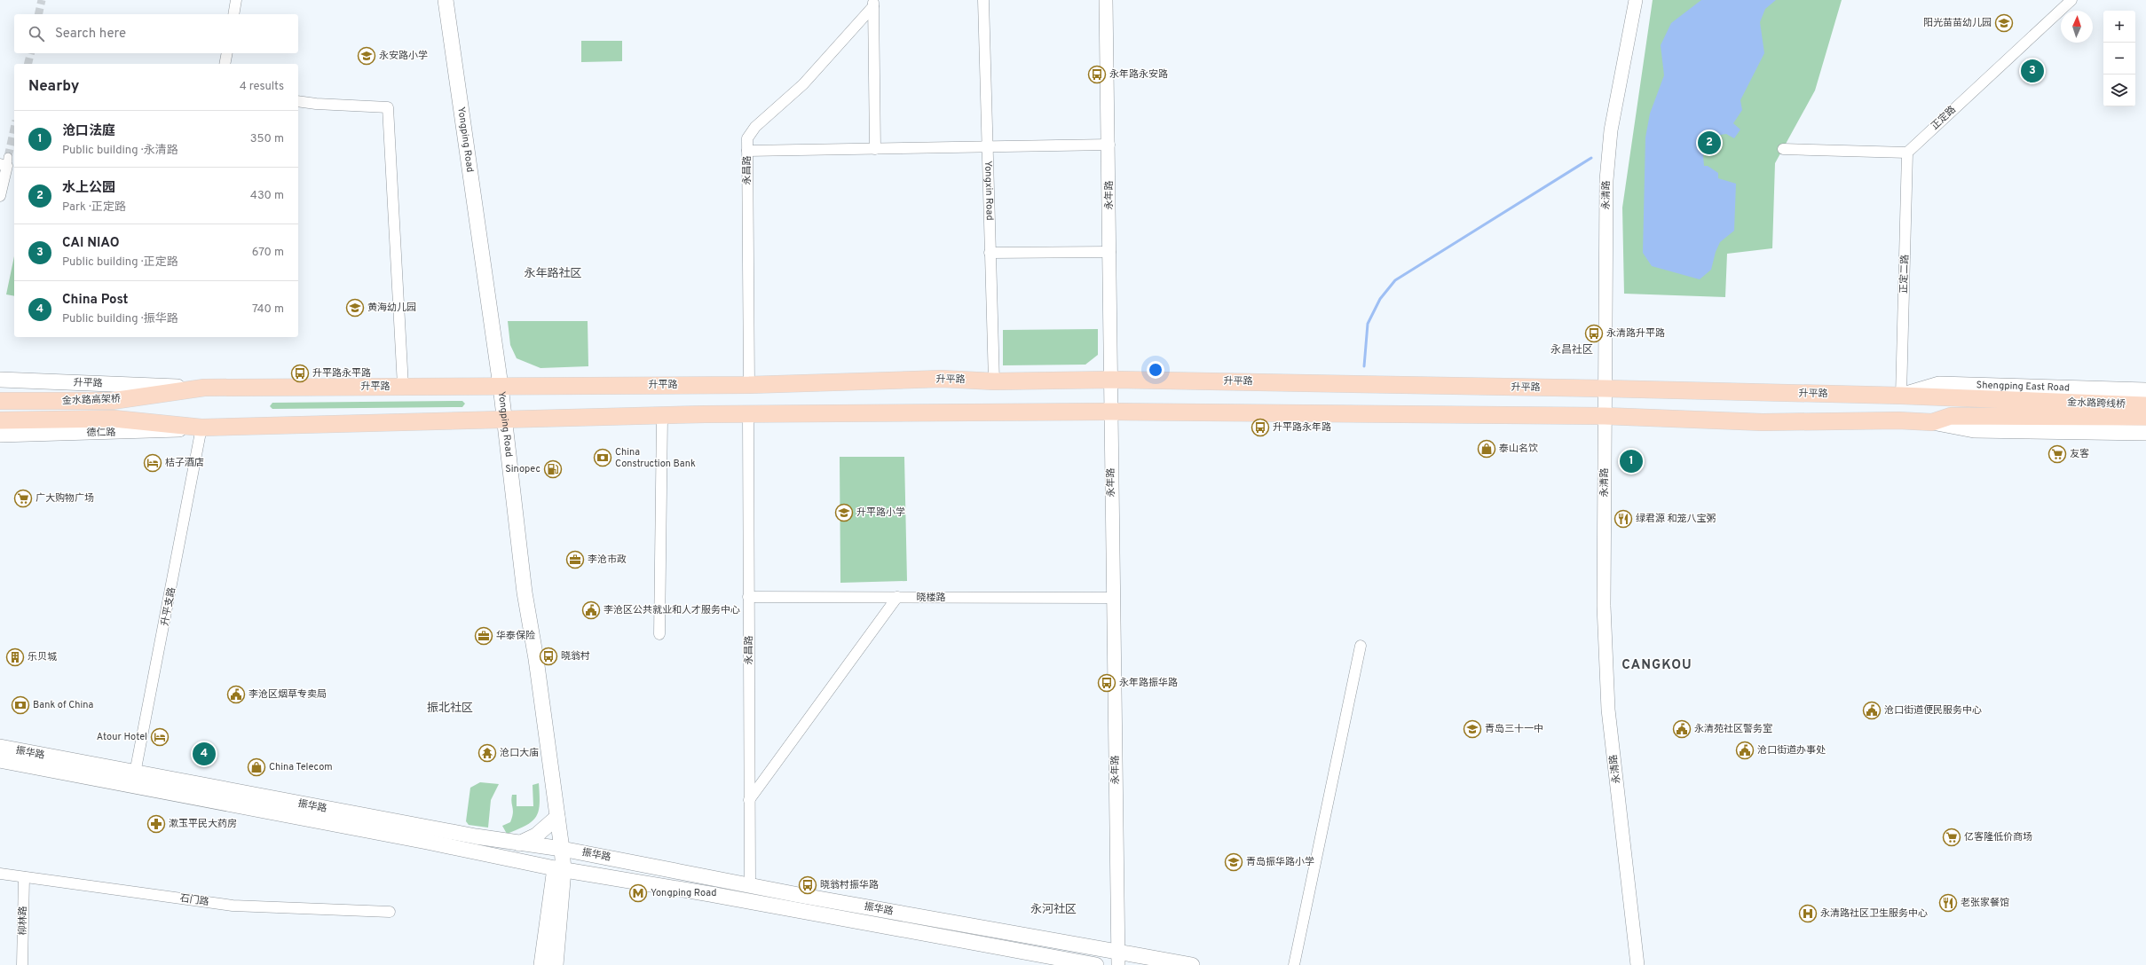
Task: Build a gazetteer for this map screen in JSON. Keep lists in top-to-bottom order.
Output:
{
  "streets": {
    "main road": [
      "Yongping Road",
      "升平路",
      "Shengping East Road",
      "金水路高架桥",
      "金水路跨线桥",
      "德仁路",
      "振华路"
    ],
    "street": [
      "正定路",
      "永昌路",
      "Yongxin Road",
      "永年路",
      "永清路",
      "正定二路",
      "晓楼路",
      "升平支路",
      "石门路",
      "柳林路"
    ]
  },
  "crossings": [
    ["正定路", "正定二路"],
    ["Yongping Road", "升平路"],
    ["Yongping Road", "振华路"],
    ["永昌路", "升平路"],
    ["永昌路", "晓楼路"],
    ["永昌路", "振华路"],
    ["Yongxin Road", "升平路"],
    ["永年路", "升平路"],
    ["永年路", "晓楼路"],
    ["永年路", "振华路"],
    ["永清路", "升平路"],
    ["正定二路", "升平路"],
    ["正定二路", "Shengping East Road"],
    ["升平路", "Shengping East Road"],
    ["升平路", "金水路高架桥"],
    ["升平路", "金水路跨线桥"],
    ["金水路高架桥", "德仁路"],
    ["金水路高架桥", "升平支路"],
    ["德仁路", "升平支路"],
    ["升平支路", "振华路"],
    ["石门路", "柳林路"]
  ],
  "districts": [
    "永年路社区",
    "永昌社区",
    "CANGKOU",
    "振北社区",
    "永河社区"
  ],
  "places": {
    "school or university": [
      "阳光苗苗幼儿园",
      "永安路小学",
      "黄海幼儿园",
      "升平路小学",
      "青岛三十一中",
      "青岛振华路小学"
    ],
    "bus stop": [
      "永年路永安路",
      "永清路升平路",
      "升平路永平路",
      "升平路永年路",
      "晓翁村",
      "永年路振华路",
      "晓翁村振华路"
    ],
    "shop": ["泰山名饮", "China Telecom"],
    "supermarket": ["友客", "广大购物广场", "亿客隆低价商场"],
    "bank": ["China Construction Bank", "Bank of China"],
    "hotel": ["桔子酒店", "Atour Hotel"],
    "fuel station": ["Sinopec"],
    "restaurant": ["绿君源 和笼八宝粥", "老张家餐馆"],
    "office": ["李沧市政", "华泰保险"],
    "public building": [
      "李沧区公共就业和人才服务中心",
      "李沧区烟草专卖局",
      "沧口街道便民服务中心",
      "永清苑社区警务室",
      "沧口街道办事处"
    ],
    "building": ["乐贝城"],
    "temple": ["沧口大庙"],
    "pharmacy": ["漱玉平民大药房"],
    "metro station": ["Yongping Road"],
    "hospital": ["永清路社区卫生服务中心"]
  },
  "north": "top",
  "page": {
    "map_buttons": ["+", "−"],
    "search": "Search here",
    "pins": [
      "3",
      "2",
      "1",
      "4"
    ],
    "heading": ["Nearby", "4 results"],
    "list": [
      {
        "mark": "1",
        "name": "沧口法庭",
        "note": "Public building · 永清路",
        "value": "350 m"
      },
      {
        "mark": "2",
        "name": "水上公园",
        "note": "Park · 正定路",
        "value": "430 m"
      },
      {
        "mark": "3",
        "name": "CAI NIAO",
        "note": "Public building · 正定路",
        "value": "670 m"
      },
      {
        "mark": "4",
        "name": "China Post",
        "note": "Public building · 振华路",
        "value": "740 m"
      }
    ]
  }
}
